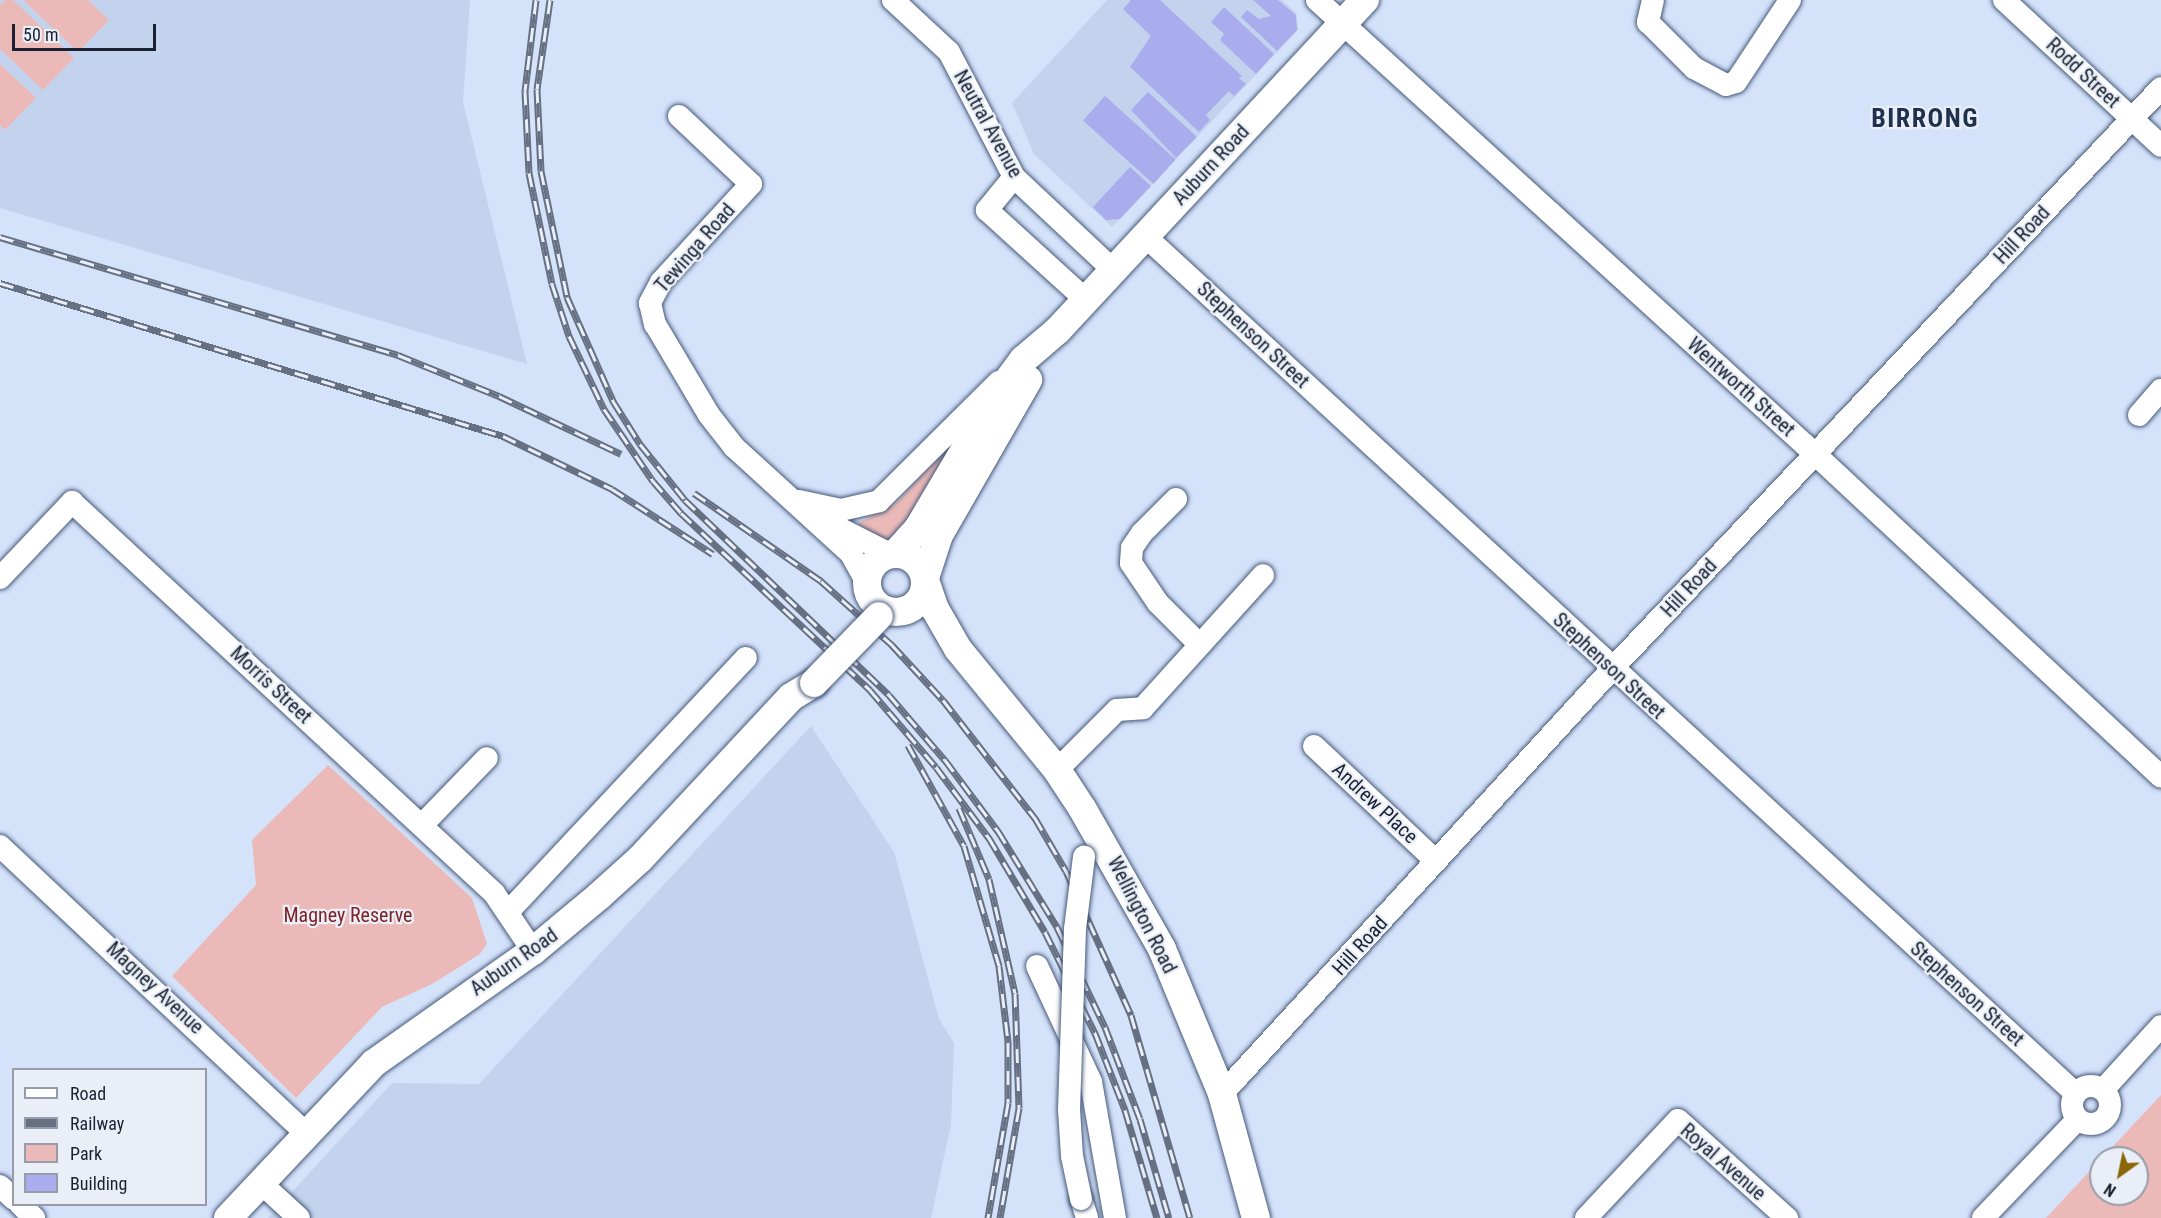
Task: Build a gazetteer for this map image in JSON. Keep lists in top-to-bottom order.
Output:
{
  "streets": {
    "main road": ["Auburn Road", "Wellington Road"],
    "street": [
      "Rodd Street",
      "Neutral Avenue",
      "Hill Road",
      "Tewinga Road",
      "Stephenson Street",
      "Wentworth Street",
      "Morris Street",
      "Andrew Place",
      "Magney Avenue",
      "Royal Avenue"
    ]
  },
  "crossings": [
    ["Rodd Street", "Hill Road"],
    ["Neutral Avenue", "Auburn Road"],
    ["Auburn Road", "Tewinga Road"],
    ["Auburn Road", "Stephenson Street"],
    ["Auburn Road", "Wentworth Street"],
    ["Auburn Road", "Morris Street"],
    ["Auburn Road", "Wellington Road"],
    ["Auburn Road", "Magney Avenue"],
    ["Hill Road", "Stephenson Street"],
    ["Hill Road", "Wentworth Street"],
    ["Hill Road", "Andrew Place"],
    ["Hill Road", "Wellington Road"],
    ["Tewinga Road", "Wellington Road"]
  ],
  "districts": ["BIRRONG"],
  "parks": ["Magney Reserve"],
  "legend": [
    "Road",
    "Railway",
    "Park",
    "Building"
  ],
  "scale_bar": "50 m",
  "north": "bottom left"
}
